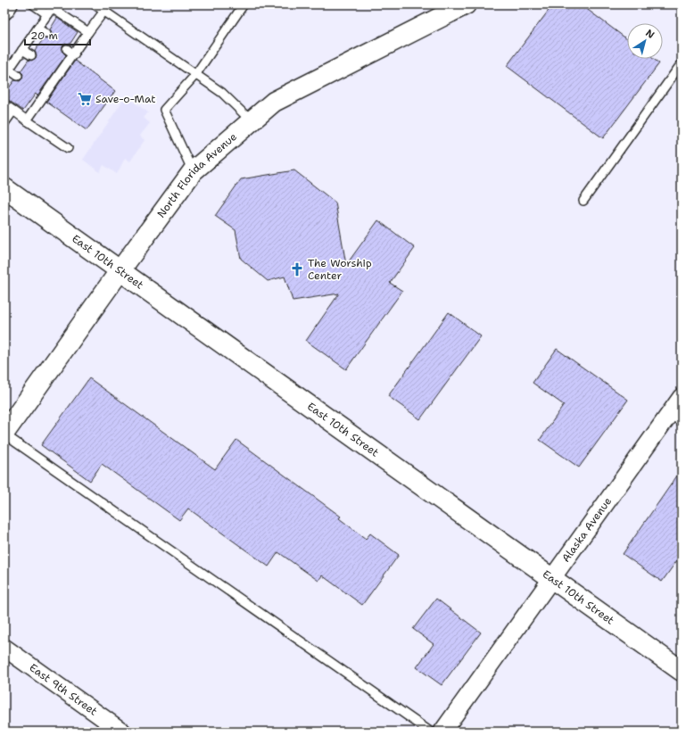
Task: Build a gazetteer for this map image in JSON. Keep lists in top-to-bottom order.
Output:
{
  "streets": {
    "main road": ["North Florida Avenue", "East 10th Street"],
    "street": ["Alaska Avenue", "East 9th Street"]
  },
  "crossings": [
    ["North Florida Avenue", "East 10th Street"],
    ["East 10th Street", "Alaska Avenue"]
  ],
  "places": {
    "supermarket": ["Save-o-Mat"],
    "church": ["The Worship Center"]
  },
  "scale_bar": "20 m",
  "north": "top right"
}
